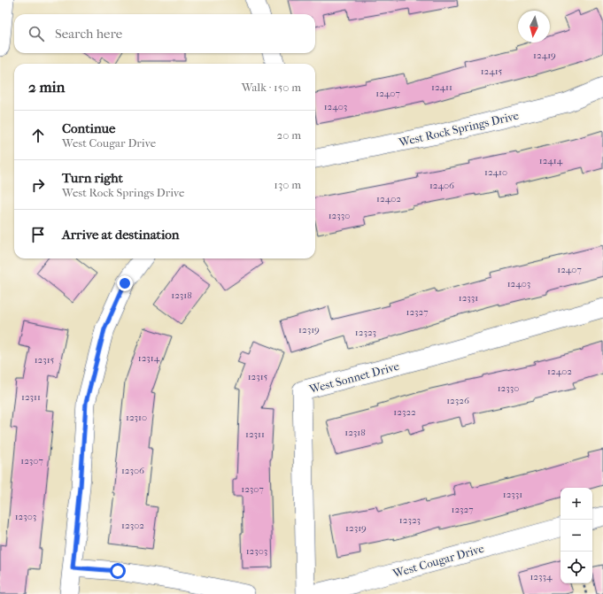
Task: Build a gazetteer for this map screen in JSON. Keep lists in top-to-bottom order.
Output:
{
  "streets": {
    "street": ["West Rock Springs Drive", "West Sonnet Drive", "West Cougar Drive"]
  },
  "house_numbers": [
    "12419",
    "12415",
    "12411",
    "12407",
    "12403",
    "12414",
    "12410",
    "12406",
    "12402",
    "12330",
    "12407",
    "12403",
    "12318",
    "12331",
    "12327",
    "12319",
    "12323",
    "12314",
    "12315",
    "12402",
    "12315",
    "12330",
    "12311",
    "12326",
    "12322",
    "12310",
    "12318",
    "12311",
    "12307",
    "12306",
    "12307",
    "12331",
    "12327",
    "12303",
    "12323",
    "12302",
    "12319",
    "12303",
    "12334"
  ],
  "north": "bottom",
  "page": {
    "search": "Search here",
    "heading": ["2 min", "Walk · 150 m"],
    "list": [
      ["Continue", "West Cougar Drive", "20 m"],
      ["Turn right", "West Rock Springs Drive", "130 m"],
      "Arrive at destination"
    ],
    "map_buttons": ["+", "−"]
  }
}
